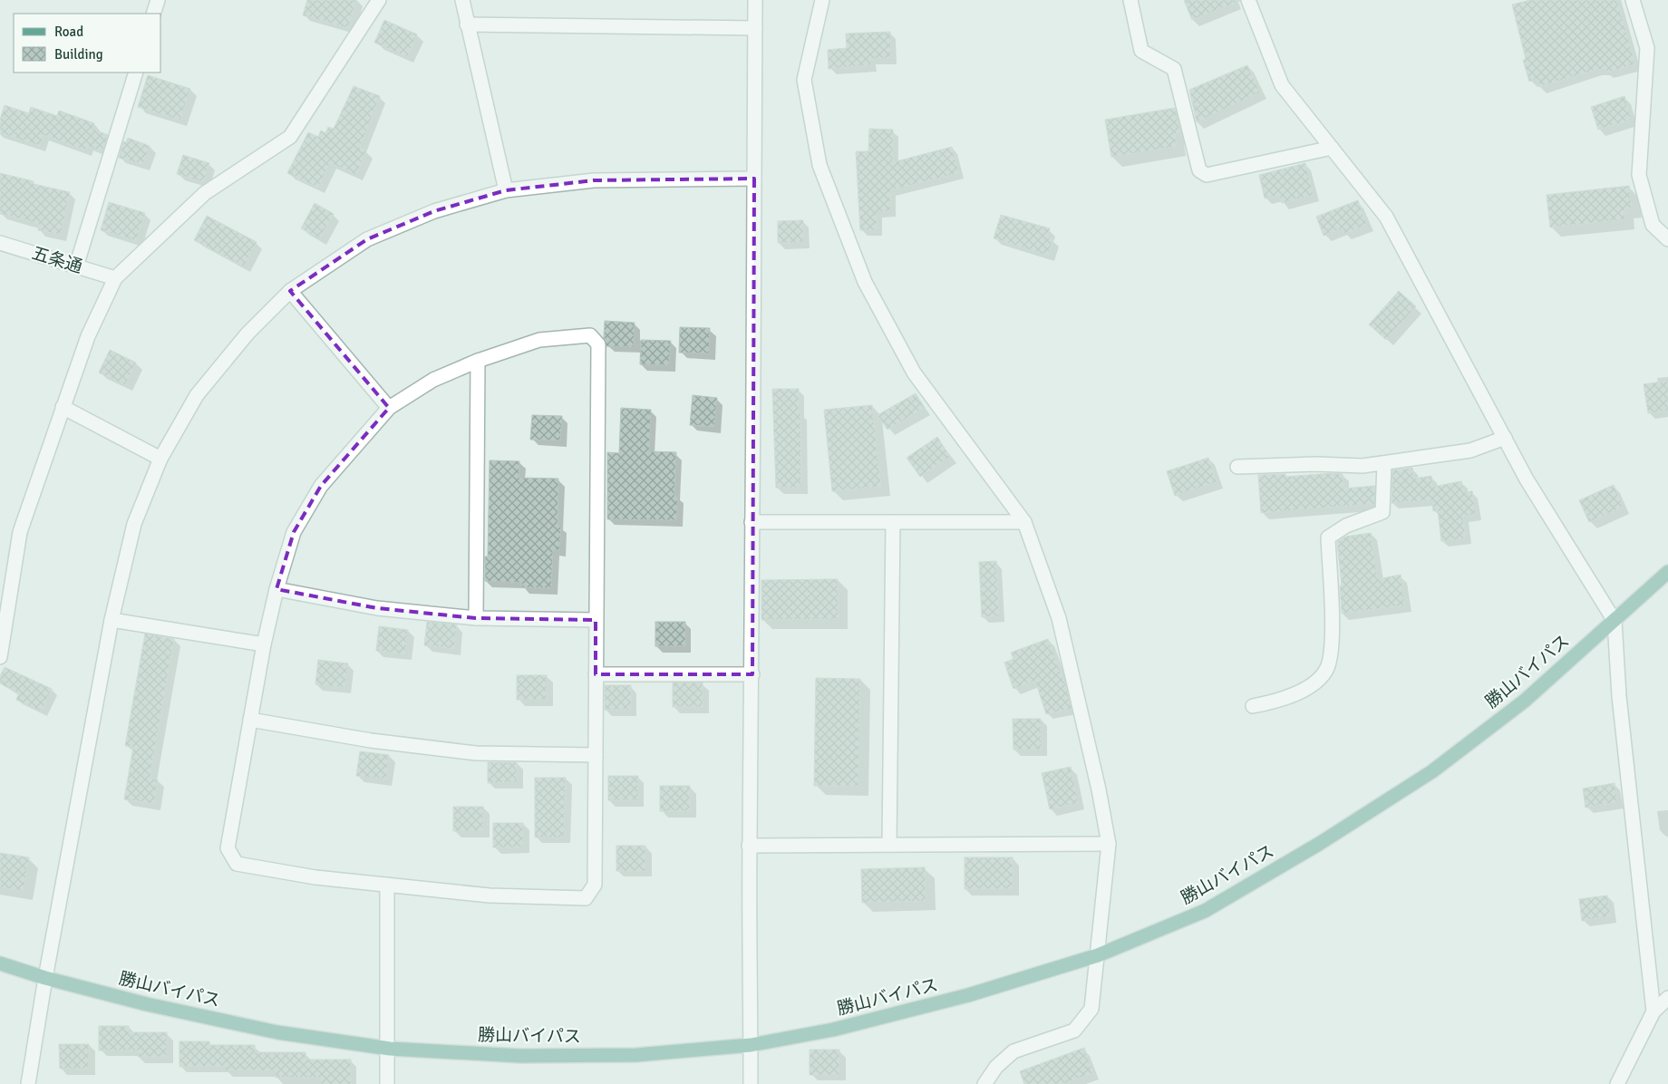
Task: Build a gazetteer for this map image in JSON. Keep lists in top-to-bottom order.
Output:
{
  "streets": {
    "main road": ["勝山バイパス"],
    "street": ["五条通"]
  },
  "legend": ["Road", "Building"]
}
